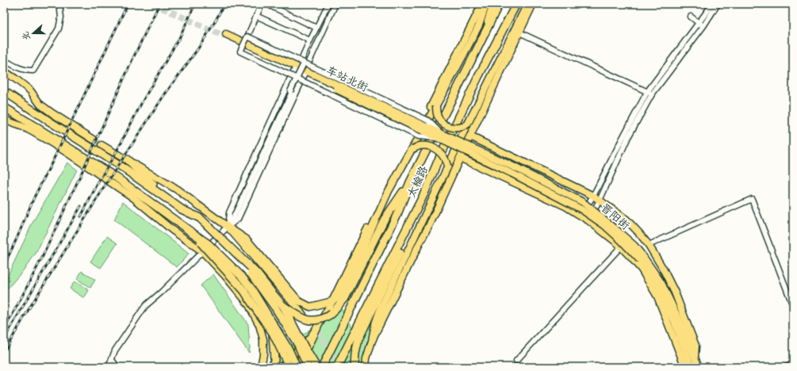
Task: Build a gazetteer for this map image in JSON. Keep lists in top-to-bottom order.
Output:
{
  "streets": {
    "highway": ["太榆路"],
    "main road": ["车站北街", "晋阳街"]
  },
  "crossings": [
    ["车站北街", "晋阳街"]
  ],
  "north": "left"
}
